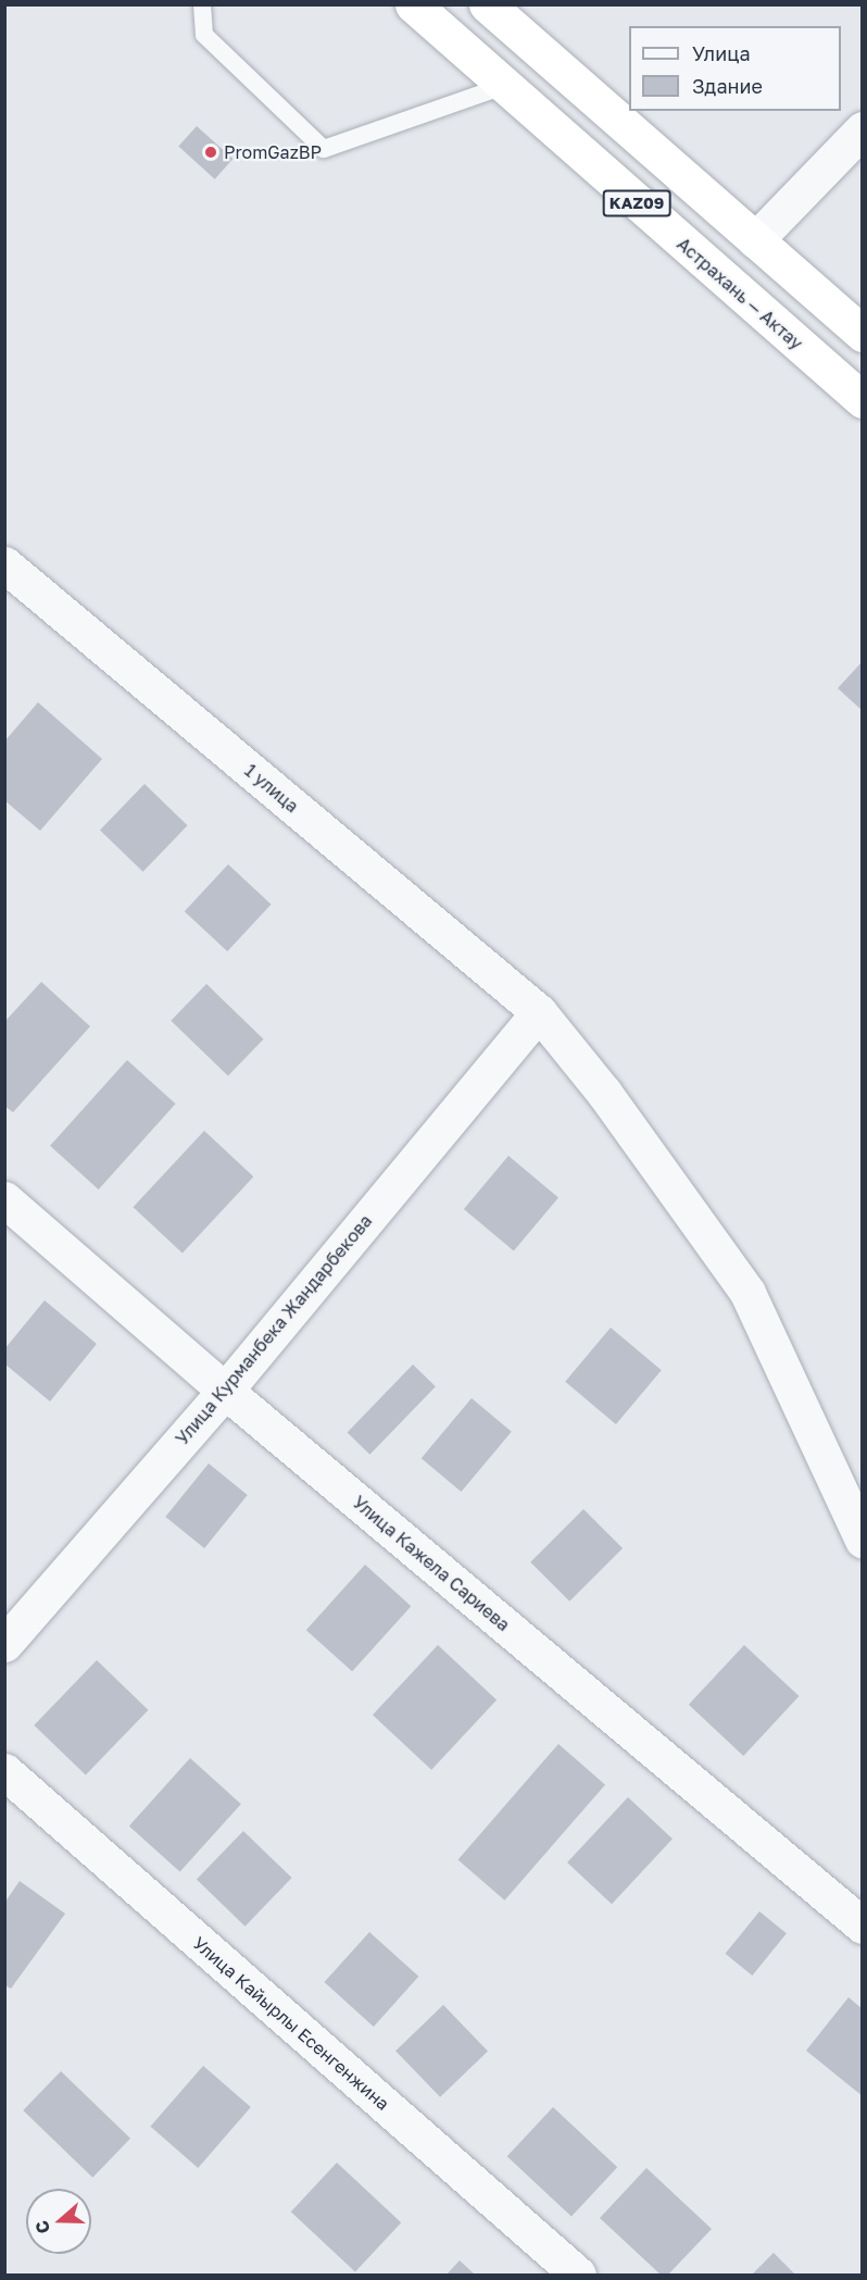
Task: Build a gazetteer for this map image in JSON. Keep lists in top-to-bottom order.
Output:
{
  "streets": {
    "highway": ["KAZ09", "Астрахань — Актау"],
    "street": [
      "1 улица",
      "Улица Курманбека Жандарбекова",
      "Улица Кажела Сариева",
      "Улица Кайырлы Есенгенжина"
    ]
  },
  "crossings": [
    ["1 улица", "Улица Курманбека Жандарбекова"],
    ["Улица Курманбека Жандарбекова", "Улица Кажела Сариева"]
  ],
  "places": ["PromGazBP"],
  "legend": ["Улица", "Здание"],
  "north": "left"
}
